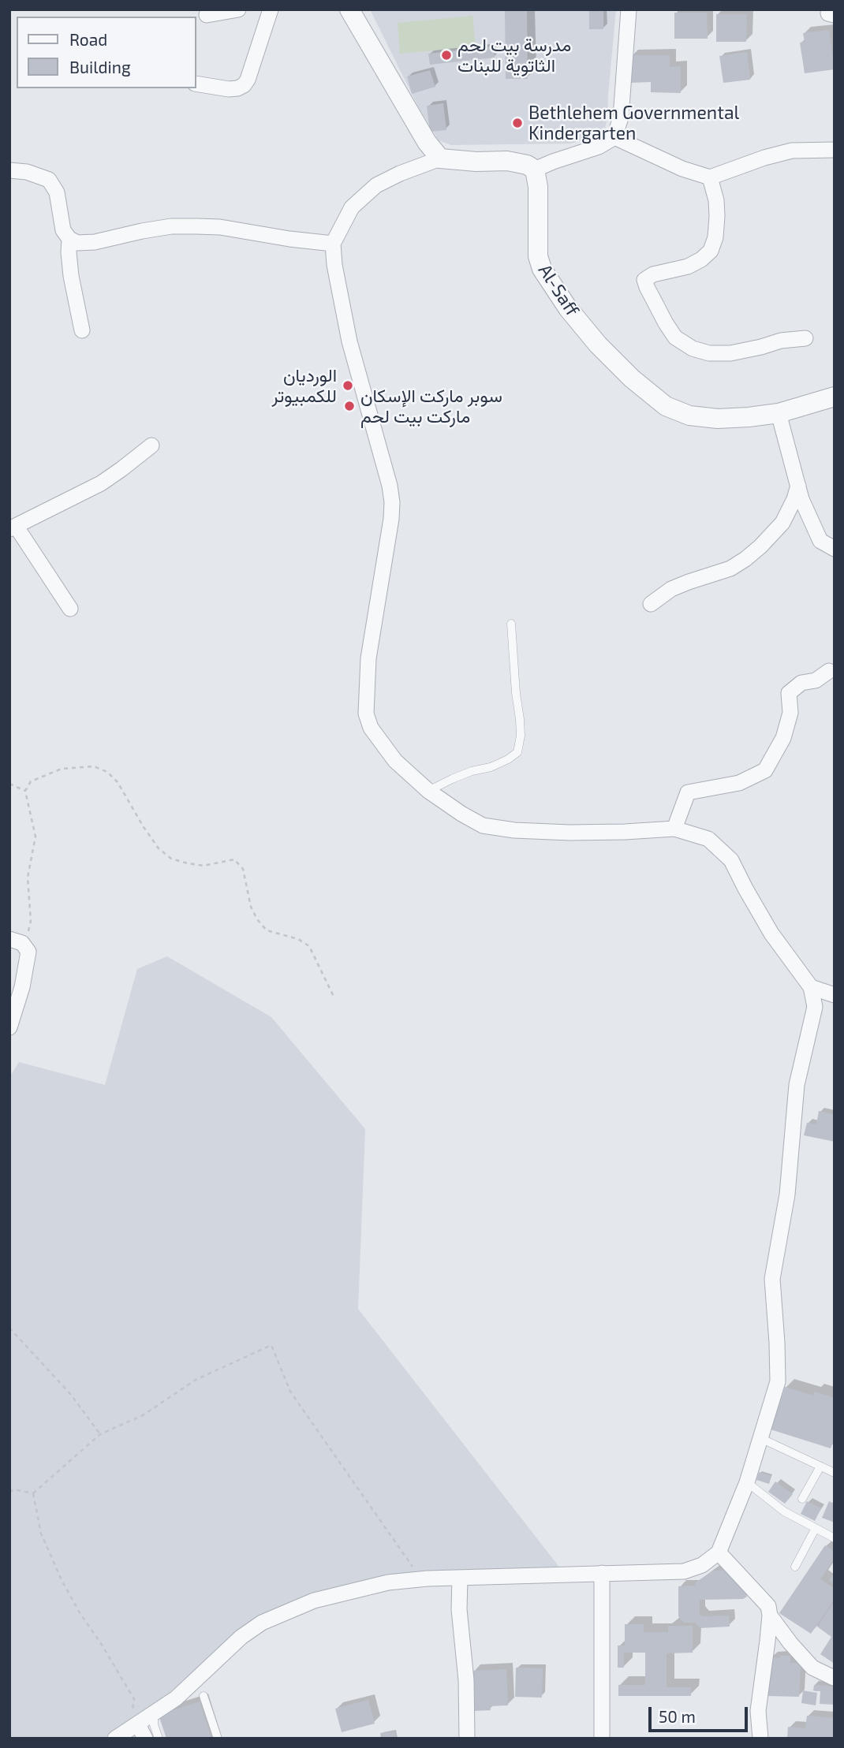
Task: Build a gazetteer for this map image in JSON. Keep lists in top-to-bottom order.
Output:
{
  "streets": {
    "street": ["Al-Saff"]
  },
  "places": [
    "مدرسة بيت لحم الثاتوية للبنات",
    "Bethlehem Governmental Kindergarten",
    "الورديان للكمبيوتر",
    "سوبر ماركت الإسكان ماركت بيت لحم"
  ],
  "legend": ["Road", "Building"],
  "scale_bar": "50 m"
}
